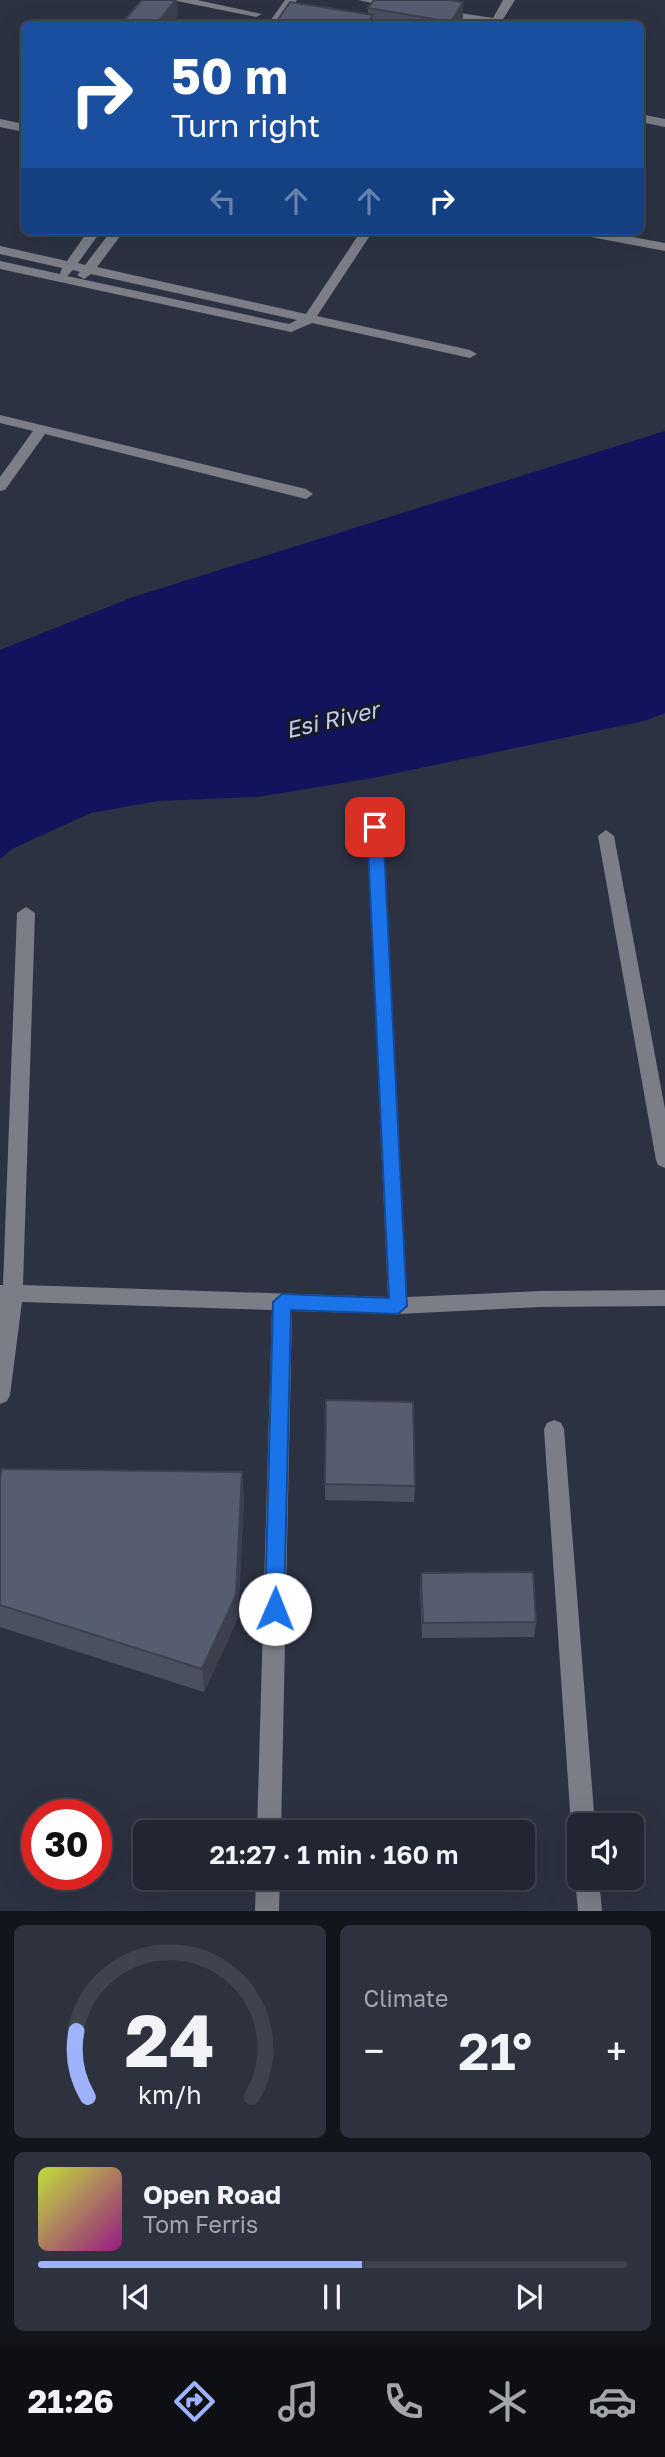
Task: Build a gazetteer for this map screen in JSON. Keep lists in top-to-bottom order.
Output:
{
  "water": ["Esi River"],
  "page": {
    "turn": ["50 m", "Turn right"],
    "limit": "30",
    "trip": "21:27 · 1 min · 160 m",
    "tile": "Climate",
    "heat": ["−", "21°", "+"],
    "song": ["Open Road", "Tom Ferris"],
    "tabs": "21:26",
    "gauge": ["24", "km/h"]
  }
}
